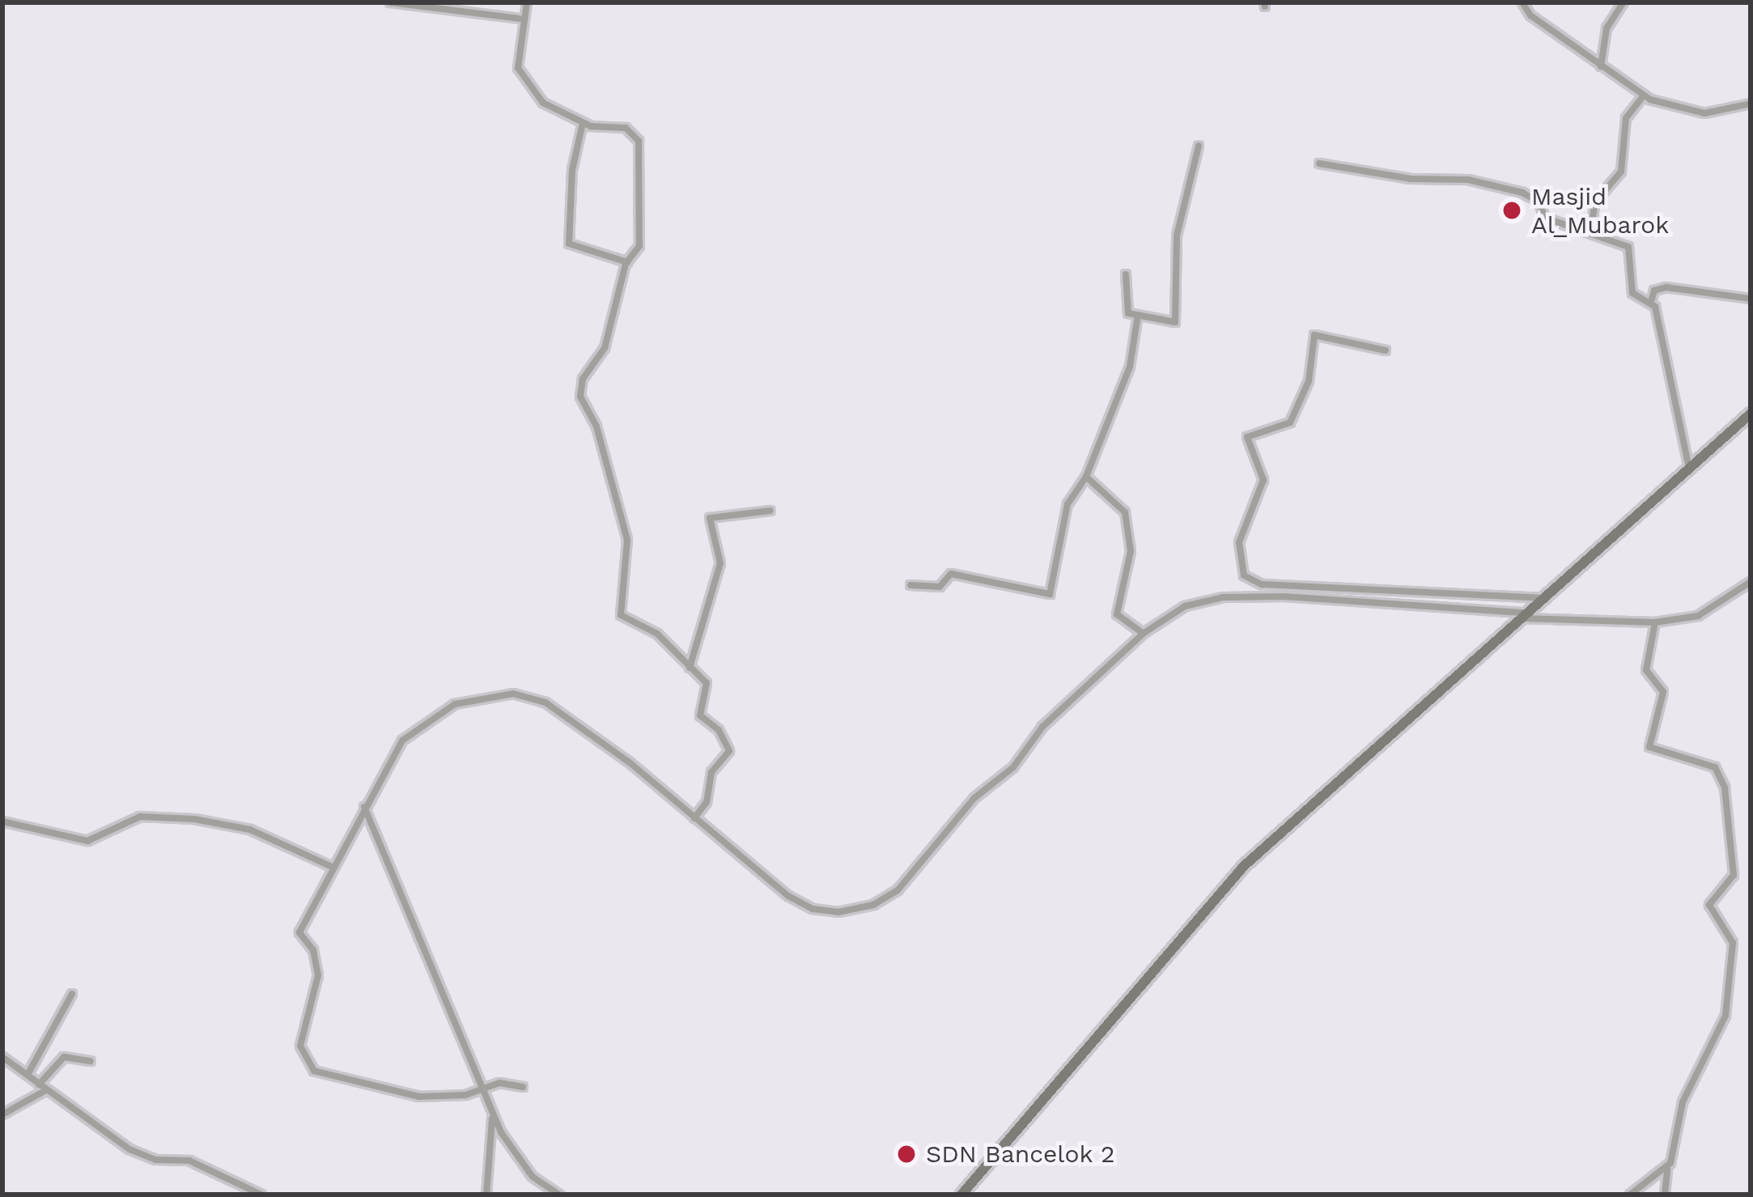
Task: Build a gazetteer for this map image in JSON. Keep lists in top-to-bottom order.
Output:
{
  "places": ["Masjid Al_Mubarok", "SDN Bancelok 2"]
}
